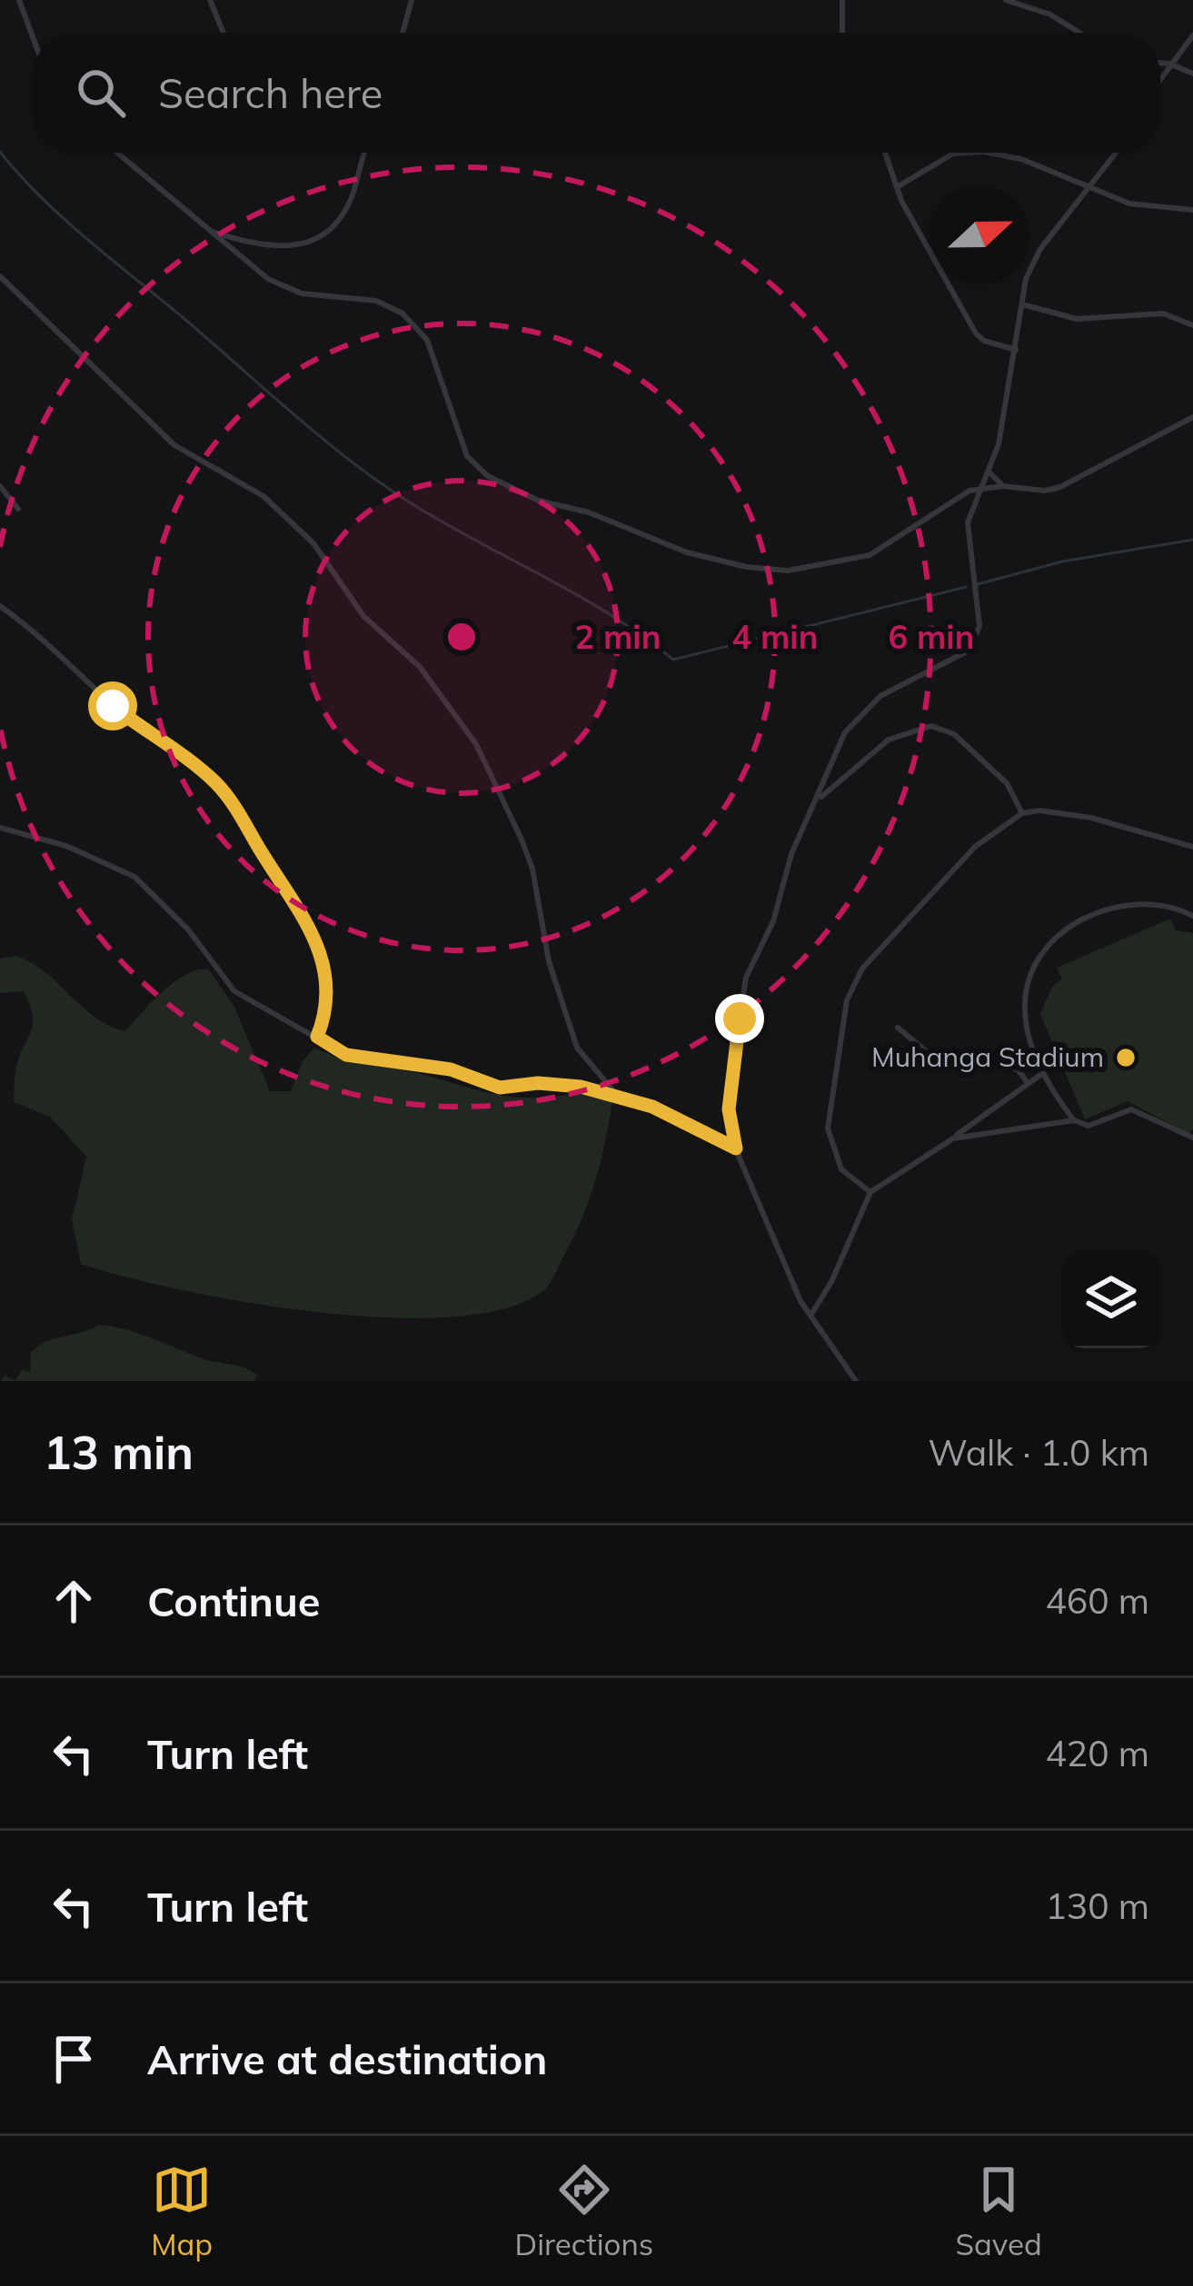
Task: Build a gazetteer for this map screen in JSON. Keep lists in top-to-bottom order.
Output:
{
  "places": ["Muhanga Stadium"],
  "north": "right",
  "page": {
    "search": "Search here",
    "heading": ["13 min", "Walk · 1.0 km"],
    "list": [
      ["Continue", "460 m"],
      ["Turn left", "420 m"],
      ["Turn left", "130 m"],
      "Arrive at destination"
    ],
    "nav": ["Map", "Directions", "Saved"]
  },
  "rings": ["2 min", "4 min", "6 min"]
}
